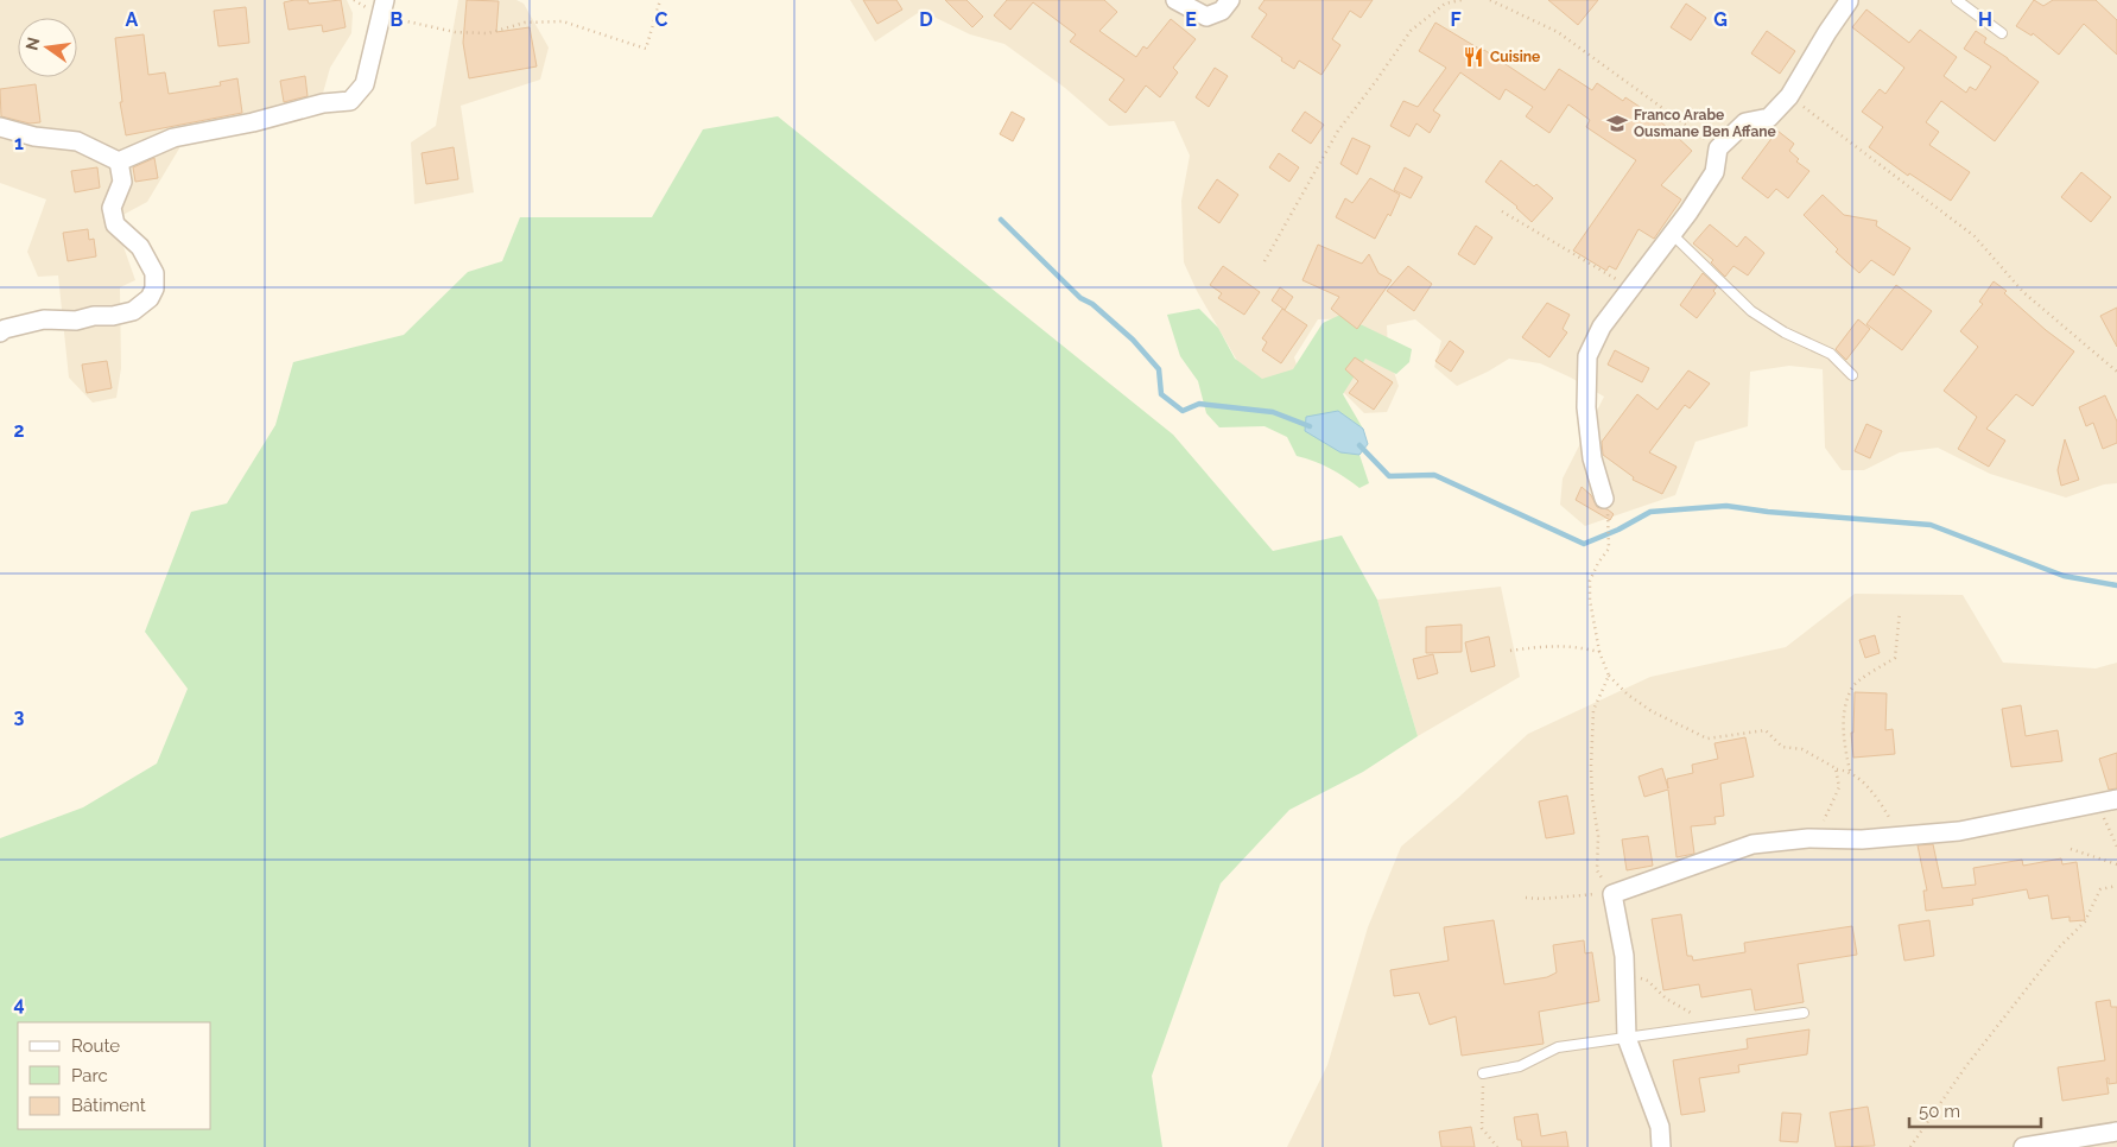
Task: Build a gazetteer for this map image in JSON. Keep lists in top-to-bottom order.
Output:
{
  "places": {
    "restaurant": ["Cuisine"],
    "school or university": ["Franco Arabe Ousmane Ben Affane"]
  },
  "legend": ["Route", "Parc", "Bâtiment"],
  "scale_bar": "50 m",
  "north": "left",
  "grid": {
    "columns": [
      "A",
      "B",
      "C",
      "D",
      "E",
      "F",
      "G",
      "H"
    ],
    "rows": [
      "1",
      "2",
      "3",
      "4"
    ]
  }
}
